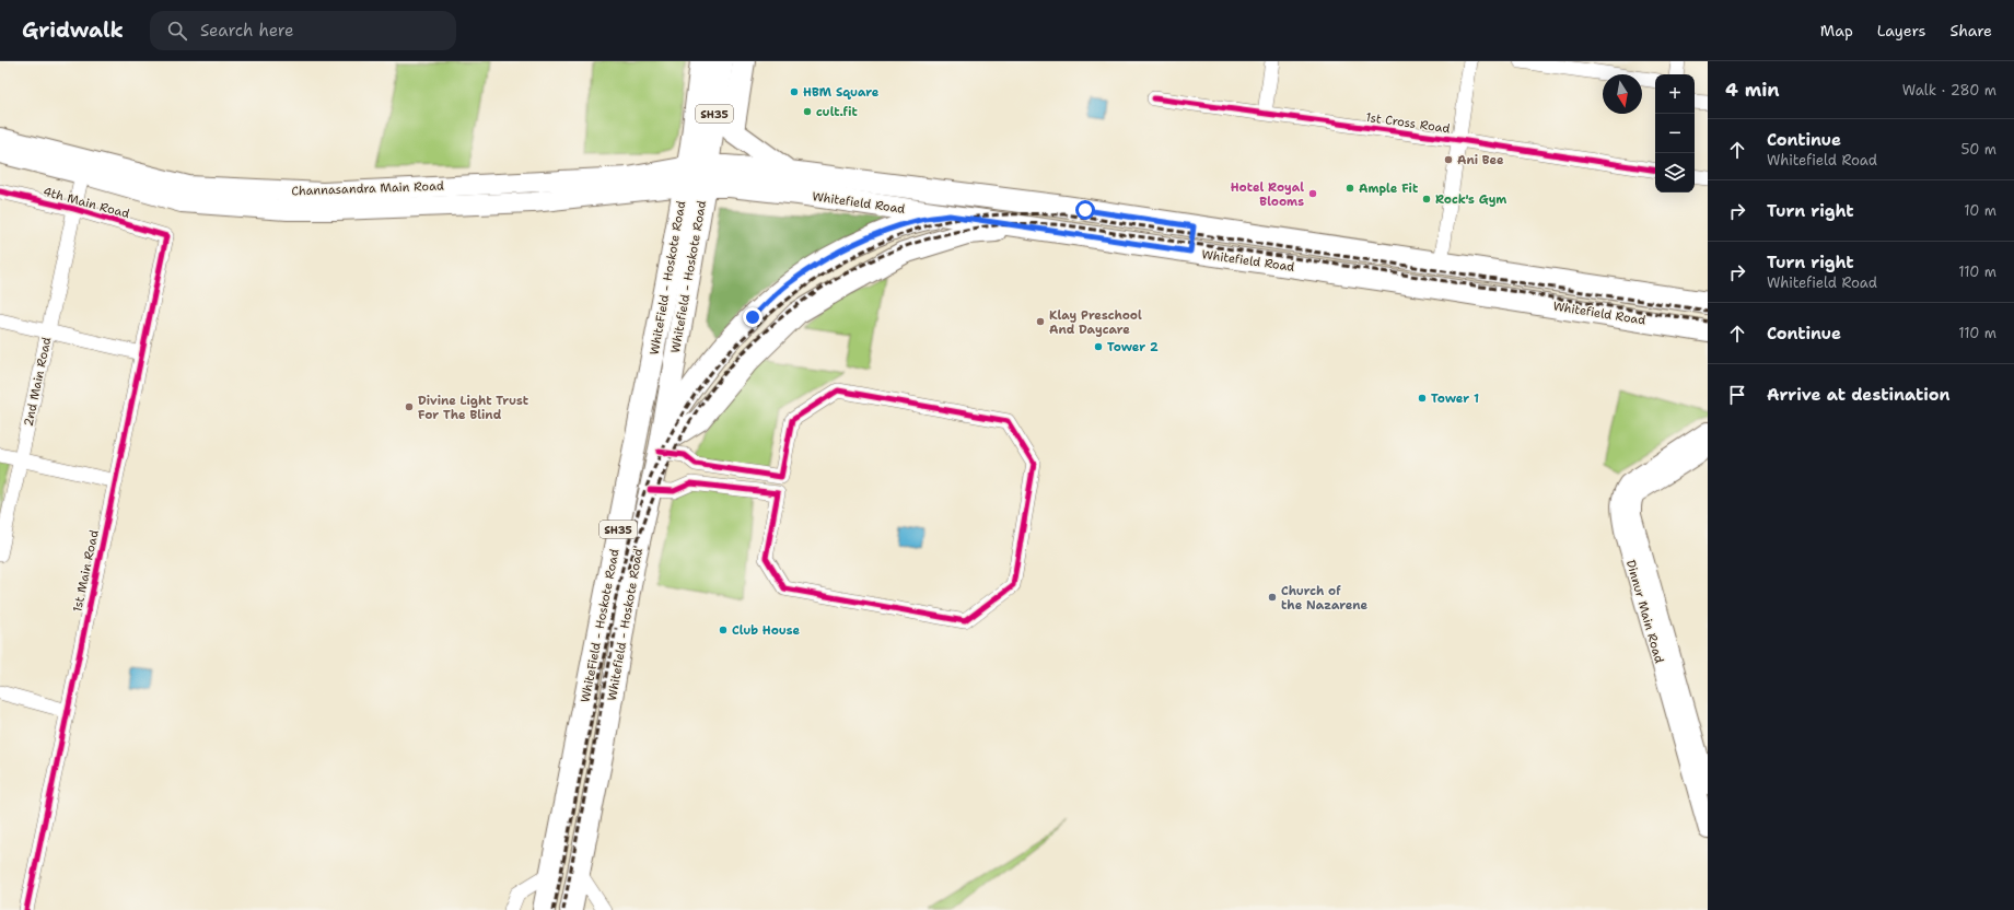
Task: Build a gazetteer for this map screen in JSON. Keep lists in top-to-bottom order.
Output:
{
  "streets": {
    "main road": [
      "SH35",
      "Channasandra Main Road",
      "Whitefield Road",
      "Whitefield - Hoskote Road",
      "WhiteField - Hoskote Road"
    ],
    "street": [
      "1st Cross Road",
      "4th Main Road",
      "2nd Main Road",
      "1st Main Road",
      "Dinnur Main Road"
    ]
  },
  "crossings": [
    ["SH35", "Channasandra Main Road"],
    ["SH35", "Whitefield Road"],
    ["SH35", "Whitefield - Hoskote Road"],
    ["SH35", "WhiteField - Hoskote Road"],
    ["Channasandra Main Road", "Whitefield Road"],
    ["Channasandra Main Road", "Whitefield - Hoskote Road"],
    ["Channasandra Main Road", "WhiteField - Hoskote Road"],
    ["Channasandra Main Road", "2nd Main Road"],
    ["4th Main Road", "2nd Main Road"],
    ["4th Main Road", "1st Main Road"],
    ["Whitefield Road", "Whitefield - Hoskote Road"],
    ["Whitefield Road", "WhiteField - Hoskote Road"],
    ["Whitefield - Hoskote Road", "WhiteField - Hoskote Road"]
  ],
  "places": [
    "HBM Square",
    "cult.fit",
    "Ani Bee",
    "Ample Fit",
    "Hotel Royal Blooms",
    "Rock's Gym",
    "Klay Preschool And Daycare",
    "Tower 2",
    "Tower 1",
    "Divine Light Trust For The Blind",
    "Church of the Nazarene",
    "Club House"
  ],
  "north": "bottom",
  "page": {
    "header": "Gridwalk",
    "search": "Search here",
    "nav": ["Map", "Layers", "Share"],
    "heading": ["4 min", "Walk · 280 m"],
    "map_buttons": ["+", "−"],
    "list": [
      ["Continue", "Whitefield Road", "50 m"],
      ["Turn right", "10 m"],
      ["Turn right", "Whitefield Road", "110 m"],
      ["Continue", "110 m"],
      "Arrive at destination"
    ]
  }
}
